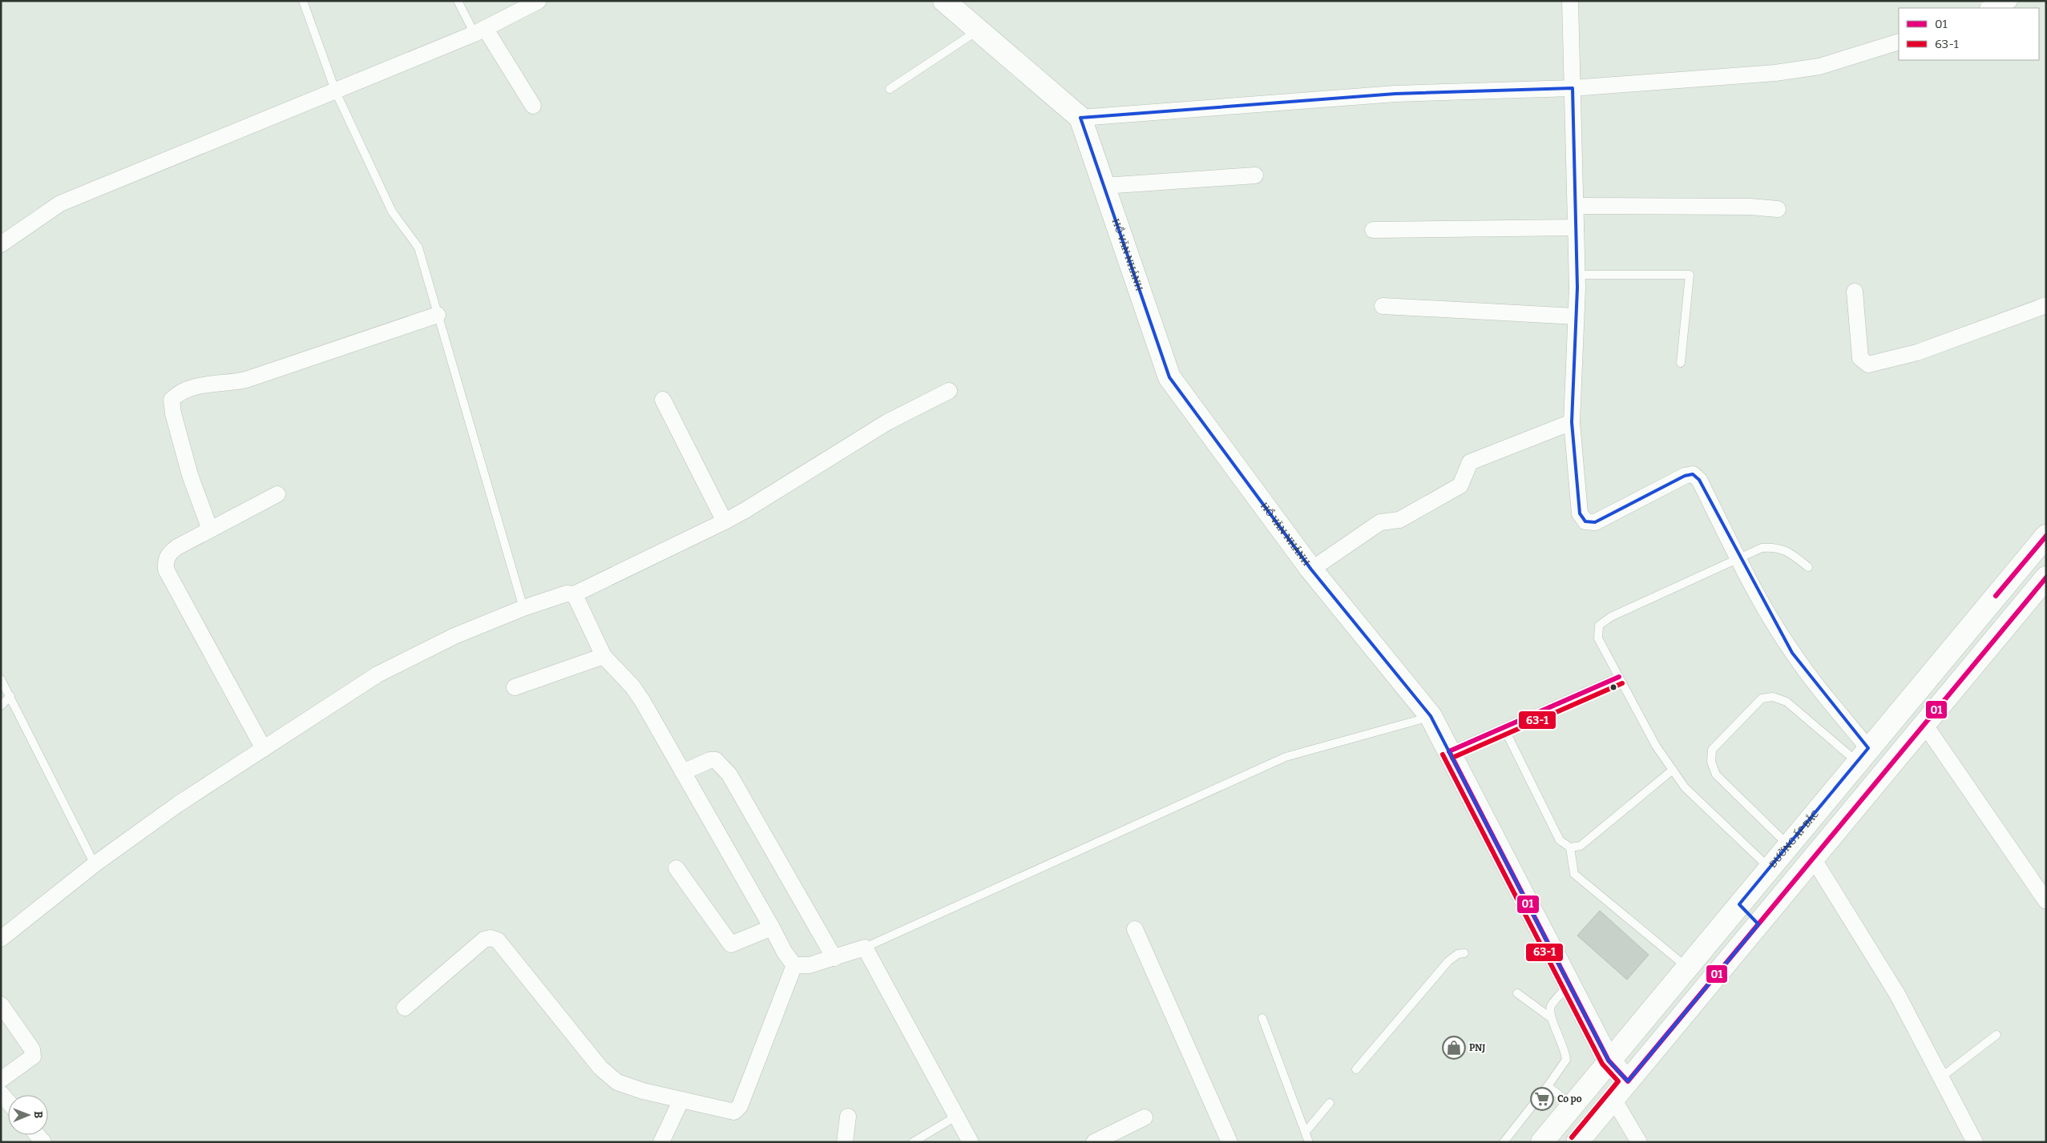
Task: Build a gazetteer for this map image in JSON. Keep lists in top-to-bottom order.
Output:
{
  "streets": {
    "main road": ["HỒ VĂN NHÁNH", "ĐƯỜNG ẤP BẮC"]
  },
  "crossings": [
    ["HỒ VĂN NHÁNH", "ĐƯỜNG ẤP BẮC"]
  ],
  "places": {
    "shop": ["PNJ"],
    "supermarket": ["Co po"]
  },
  "lines": ["transit line 01", "transit line 63-1"],
  "legend": ["01", "63-1"],
  "north": "right"
}
